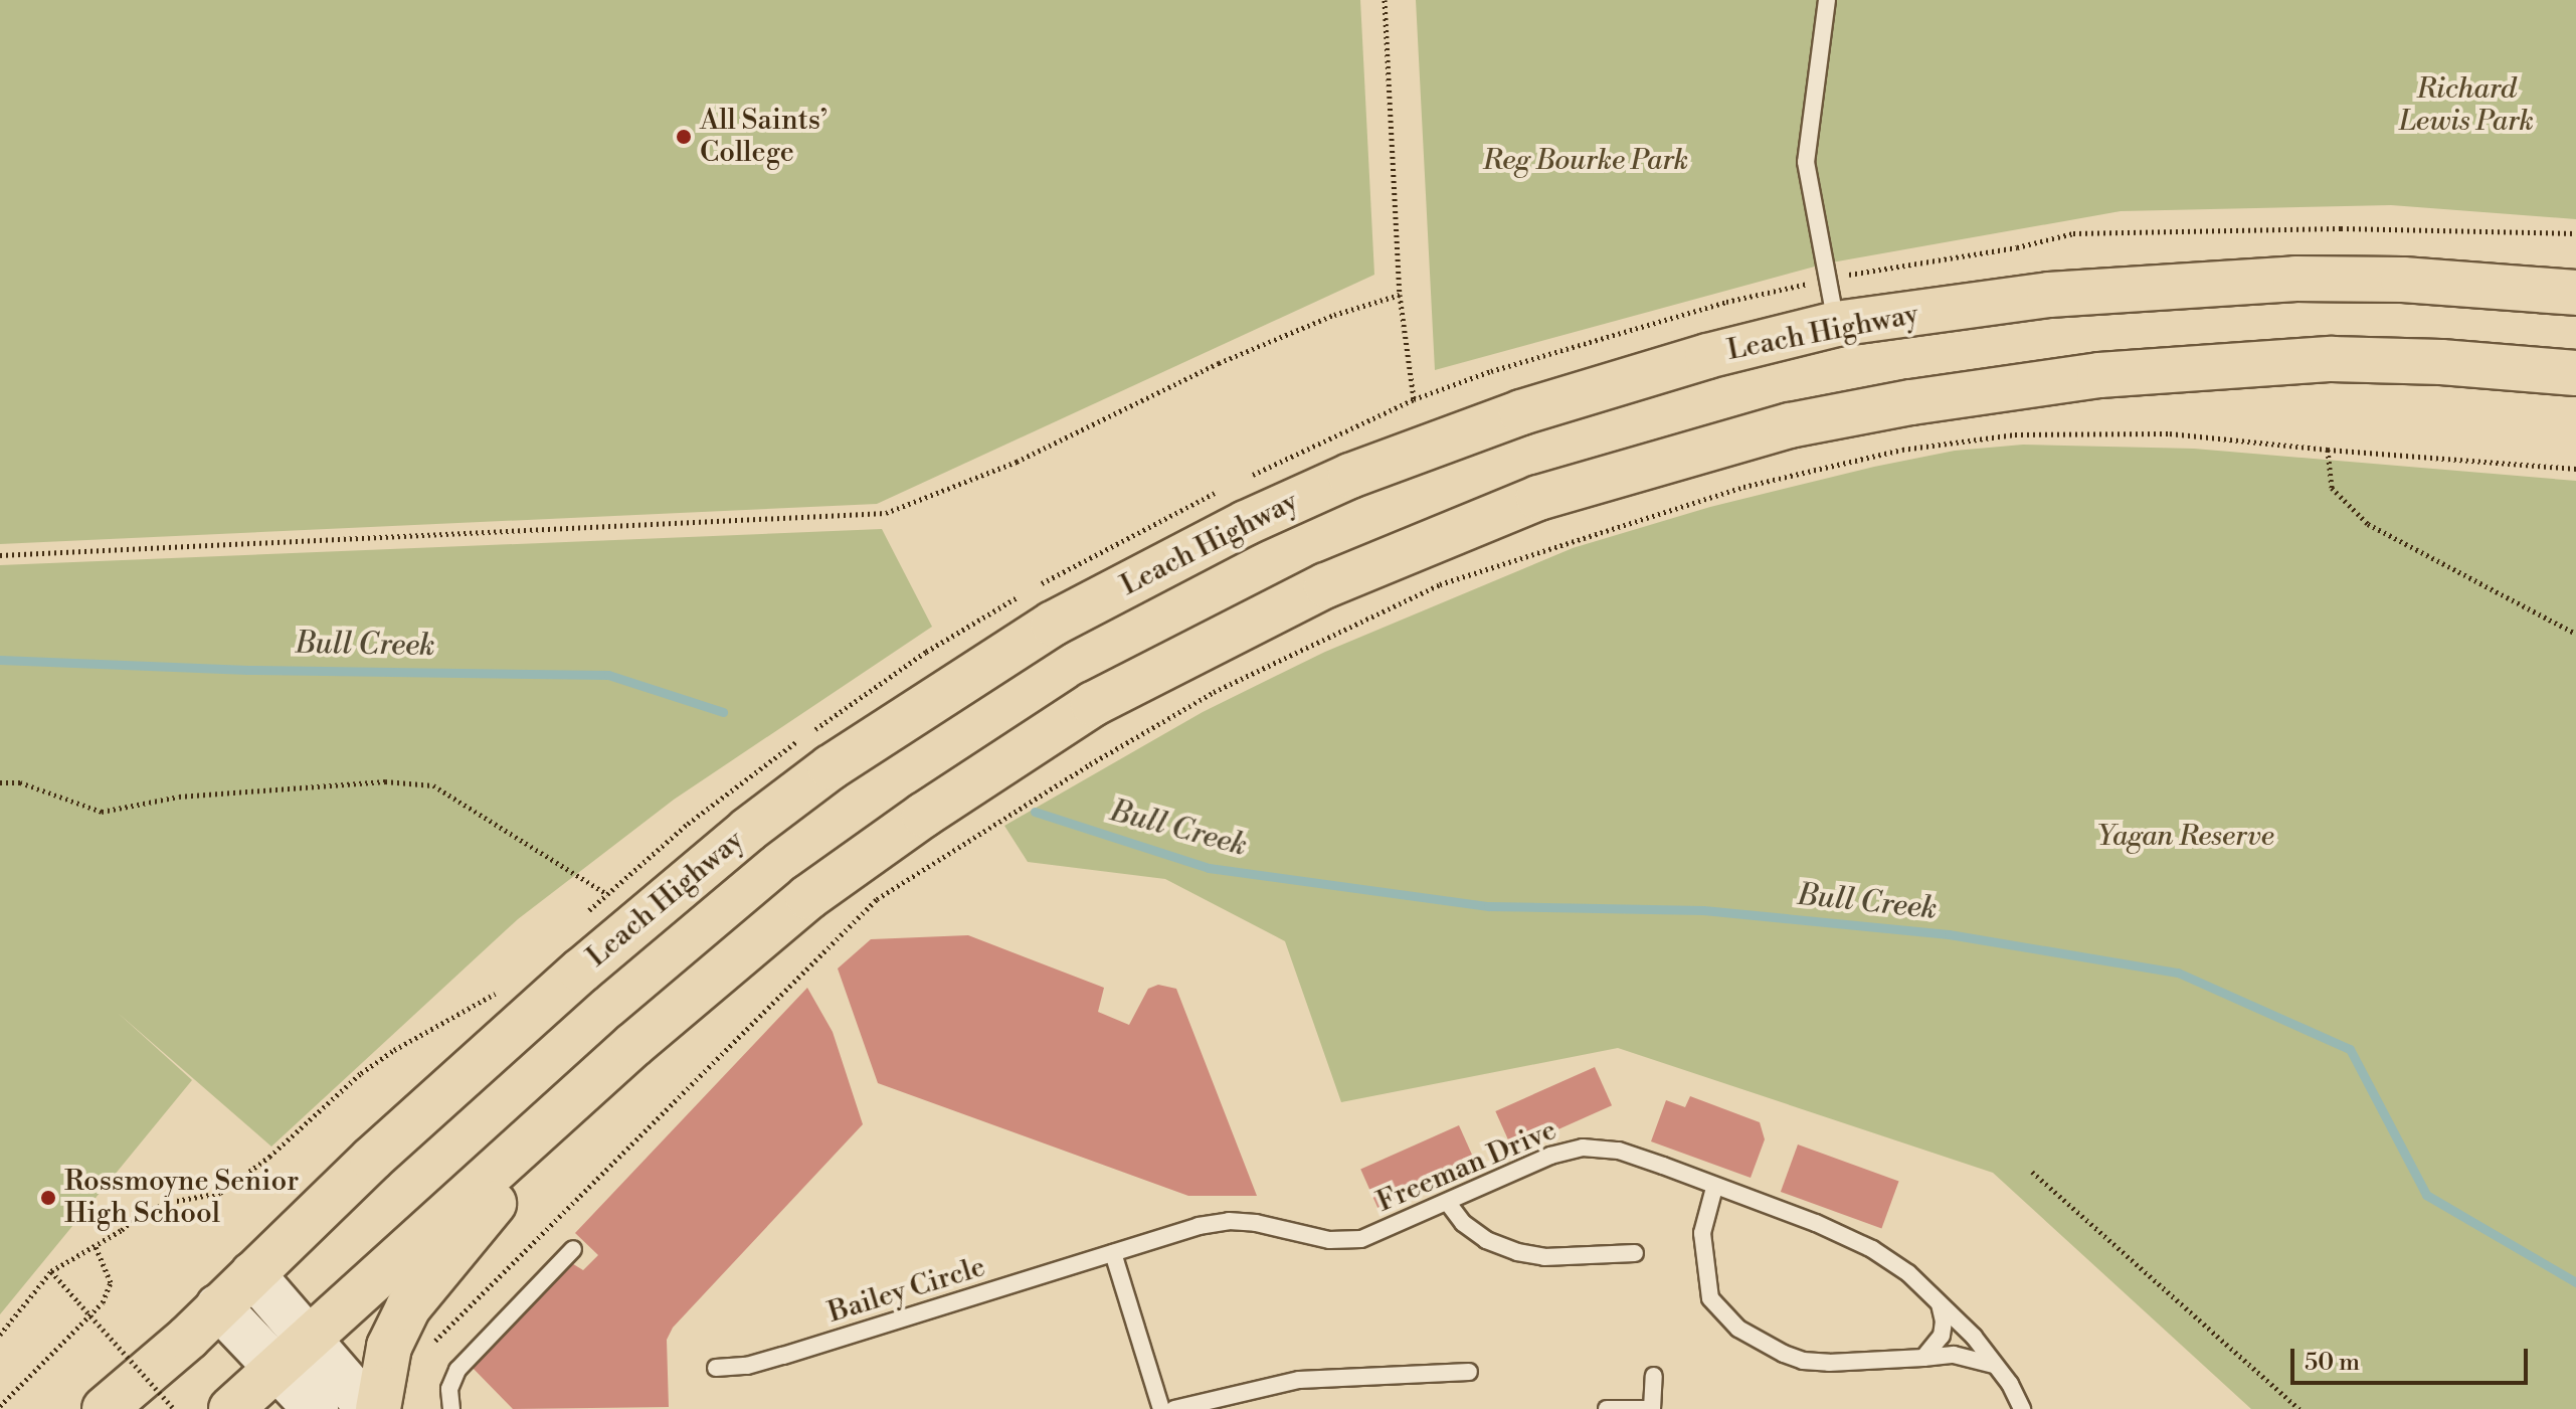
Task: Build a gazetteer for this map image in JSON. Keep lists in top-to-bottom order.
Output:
{
  "streets": {
    "highway": ["Leach Highway"],
    "lane": ["Freeman Drive", "Bailey Circle"]
  },
  "crossings": [
    ["Freeman Drive", "Bailey Circle"]
  ],
  "water": ["Bull Creek"],
  "parks": ["Richard Lewis Park", "Reg Bourke Park", "Yagan Reserve"],
  "places": ["All Saints’ College", "Rossmoyne Senior High School"],
  "scale_bar": "50 m"
}
